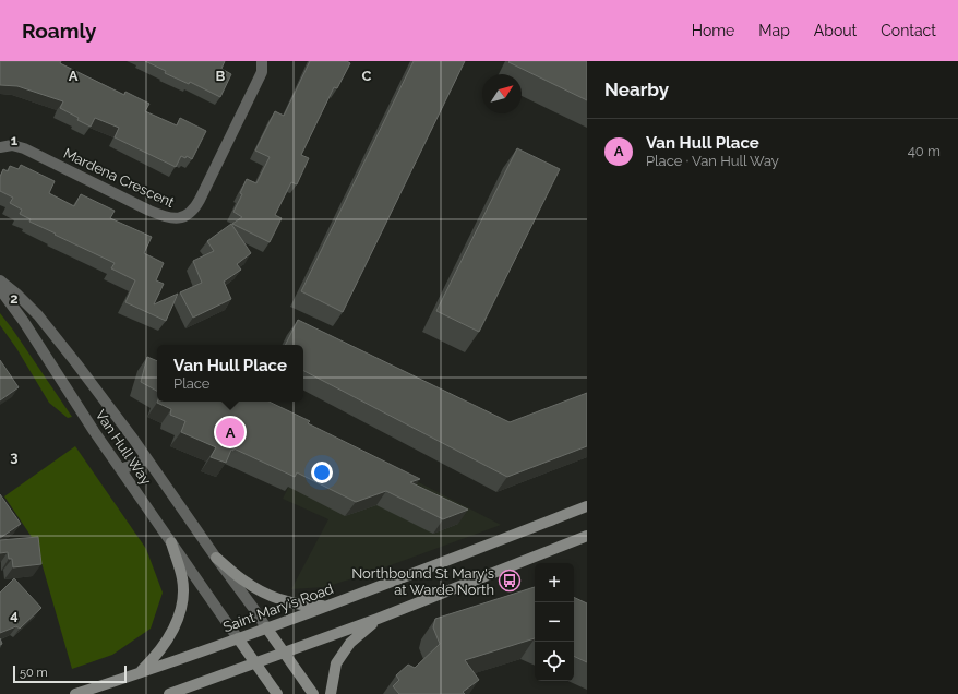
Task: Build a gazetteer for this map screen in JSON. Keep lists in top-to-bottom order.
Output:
{
  "streets": {
    "main road": ["Saint Mary's Road"],
    "street": ["Mardena Crescent", "Van Hull Way"]
  },
  "crossings": [
    ["Van Hull Way", "Saint Mary's Road"]
  ],
  "places": {
    "bus stop": ["Northbound St Mary's at Warde North"]
  },
  "scale_bar": "50 m",
  "north": "top right",
  "page": {
    "header": "Roamly",
    "nav": [
      "Home",
      "Map",
      "About",
      "Contact"
    ],
    "heading": "Nearby",
    "list": [
      {
        "mark": "A",
        "name": "Van Hull Place",
        "note": "Place · Van Hull Way",
        "value": "40 m"
      }
    ],
    "popup": ["Van Hull Place", "Place"],
    "pins": "A",
    "map_buttons": ["+", "−"],
    "scale": "50 m"
  },
  "grid": {
    "columns": ["A", "B", "C"],
    "rows": [
      "1",
      "2",
      "3",
      "4"
    ]
  }
}
